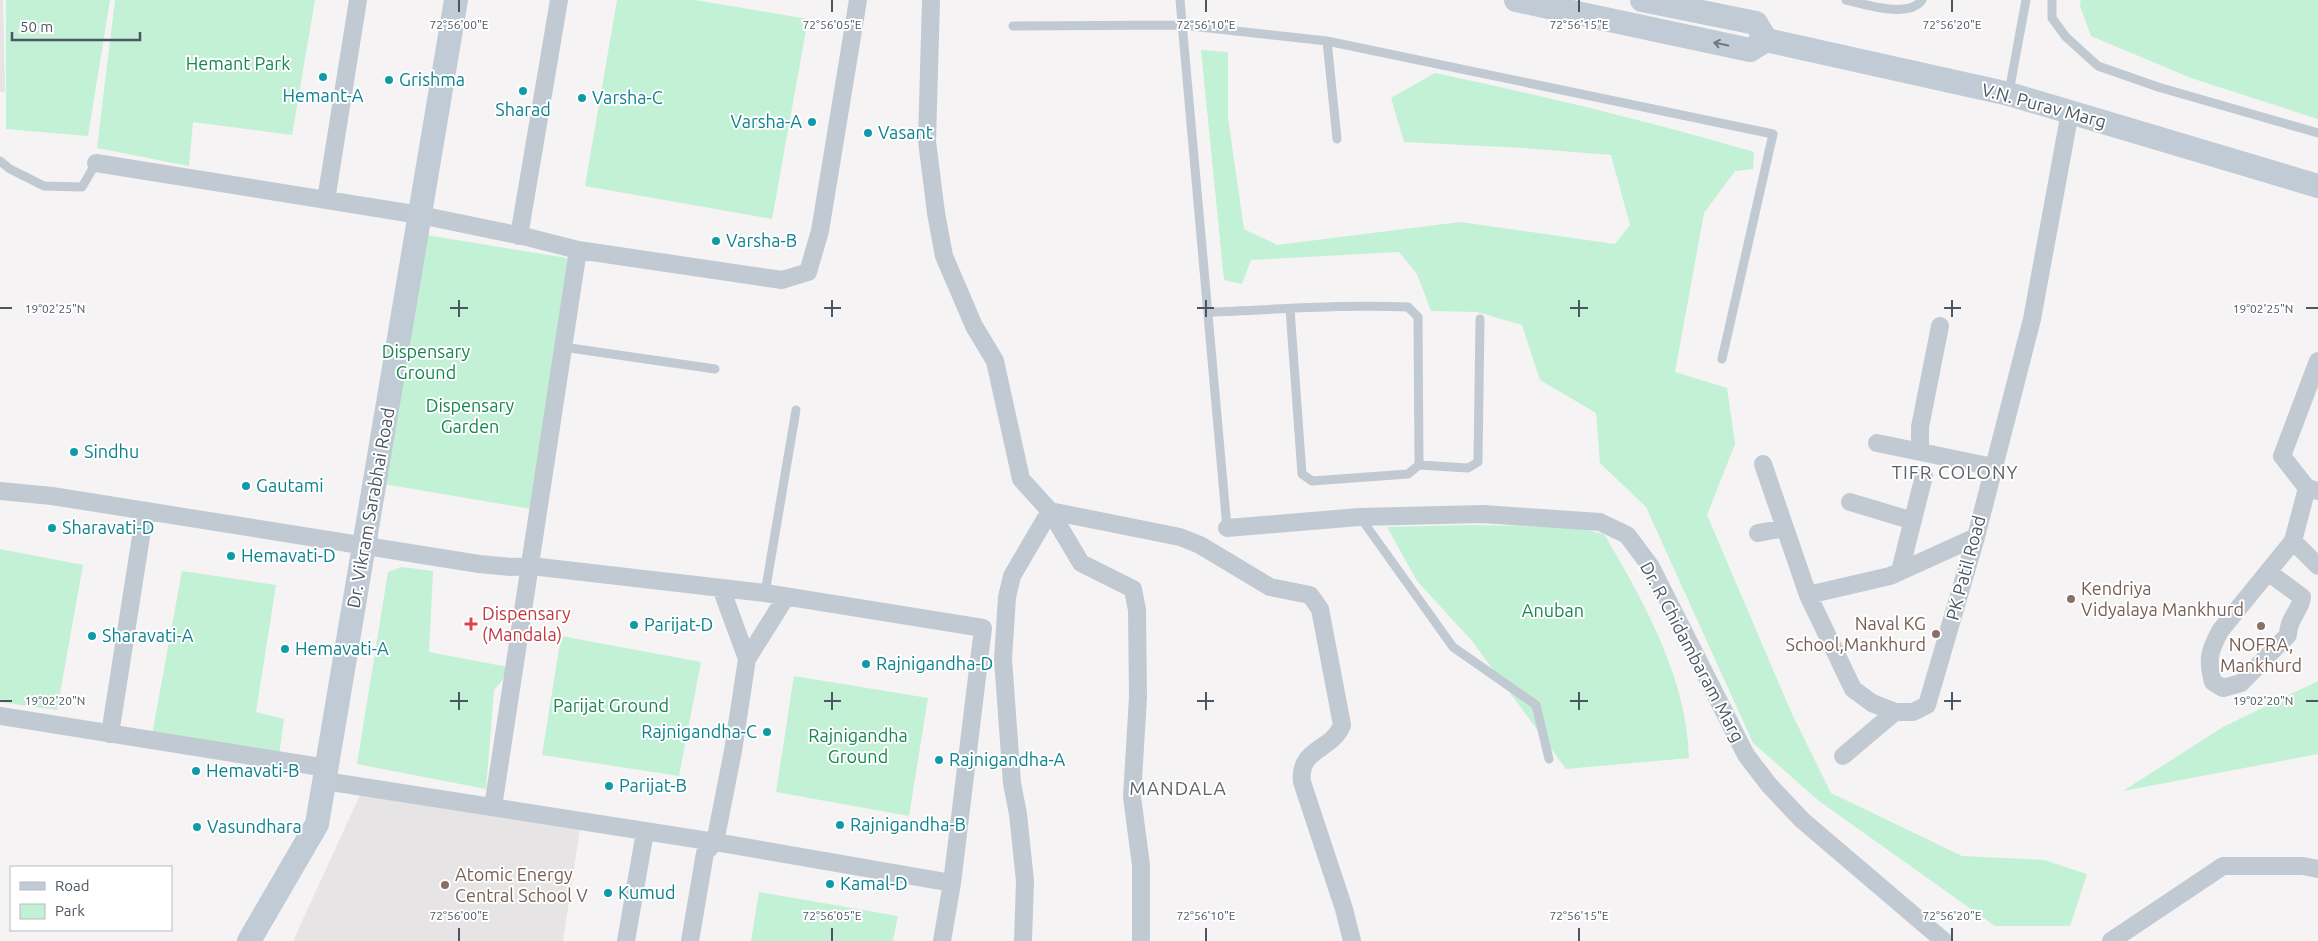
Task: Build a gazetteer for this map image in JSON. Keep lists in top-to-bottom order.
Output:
{
  "streets": {
    "street": [
      "V.N. Purav Marg",
      "Dr. Vikram Sarabhai Road",
      "PK Patil Road",
      "Dr. R Chidambaram Marg"
    ]
  },
  "crossings": [
    ["V.N. Purav Marg", "PK Patil Road"]
  ],
  "districts": ["TIFR COLONY", "MANDALA"],
  "parks": [
    "Hemant Park",
    "Dispensary Ground",
    "Dispensary Garden",
    "Anuban",
    "Parijat Ground",
    "Rajnigandha Ground"
  ],
  "places": {
    "other": [
      "Hemant-A",
      "Grishma",
      "Sharad",
      "Varsha-C",
      "Varsha-A",
      "Vasant",
      "Varsha-B",
      "Sindhu",
      "Gautami",
      "Sharavati-D",
      "Hemavati-D",
      "Kendriya Vidyalaya Mankhurd",
      "Parijat-D",
      "NOFRA, Mankhurd",
      "Naval KG School,Mankhurd",
      "Sharavati-A",
      "Hemavati-A",
      "Rajnigandha-D",
      "Rajnigandha-C",
      "Rajnigandha-A",
      "Hemavati-B",
      "Parijat-B",
      "Rajnigandha-B",
      "Vasundhara",
      "Kamal-D",
      "Atomic Energy Central School V",
      "Kumud"
    ],
    "health": ["Dispensary (Mandala)"]
  },
  "legend": ["Road", "Park"],
  "scale_bar": "50 m",
  "coordinates": [
    "72°56'00\"E",
    "72°56'05\"E",
    "72°56'10\"E",
    "72°56'15\"E",
    "72°56'20\"E",
    "19°02'25\"N",
    "19°02'20\"N"
  ]
}
